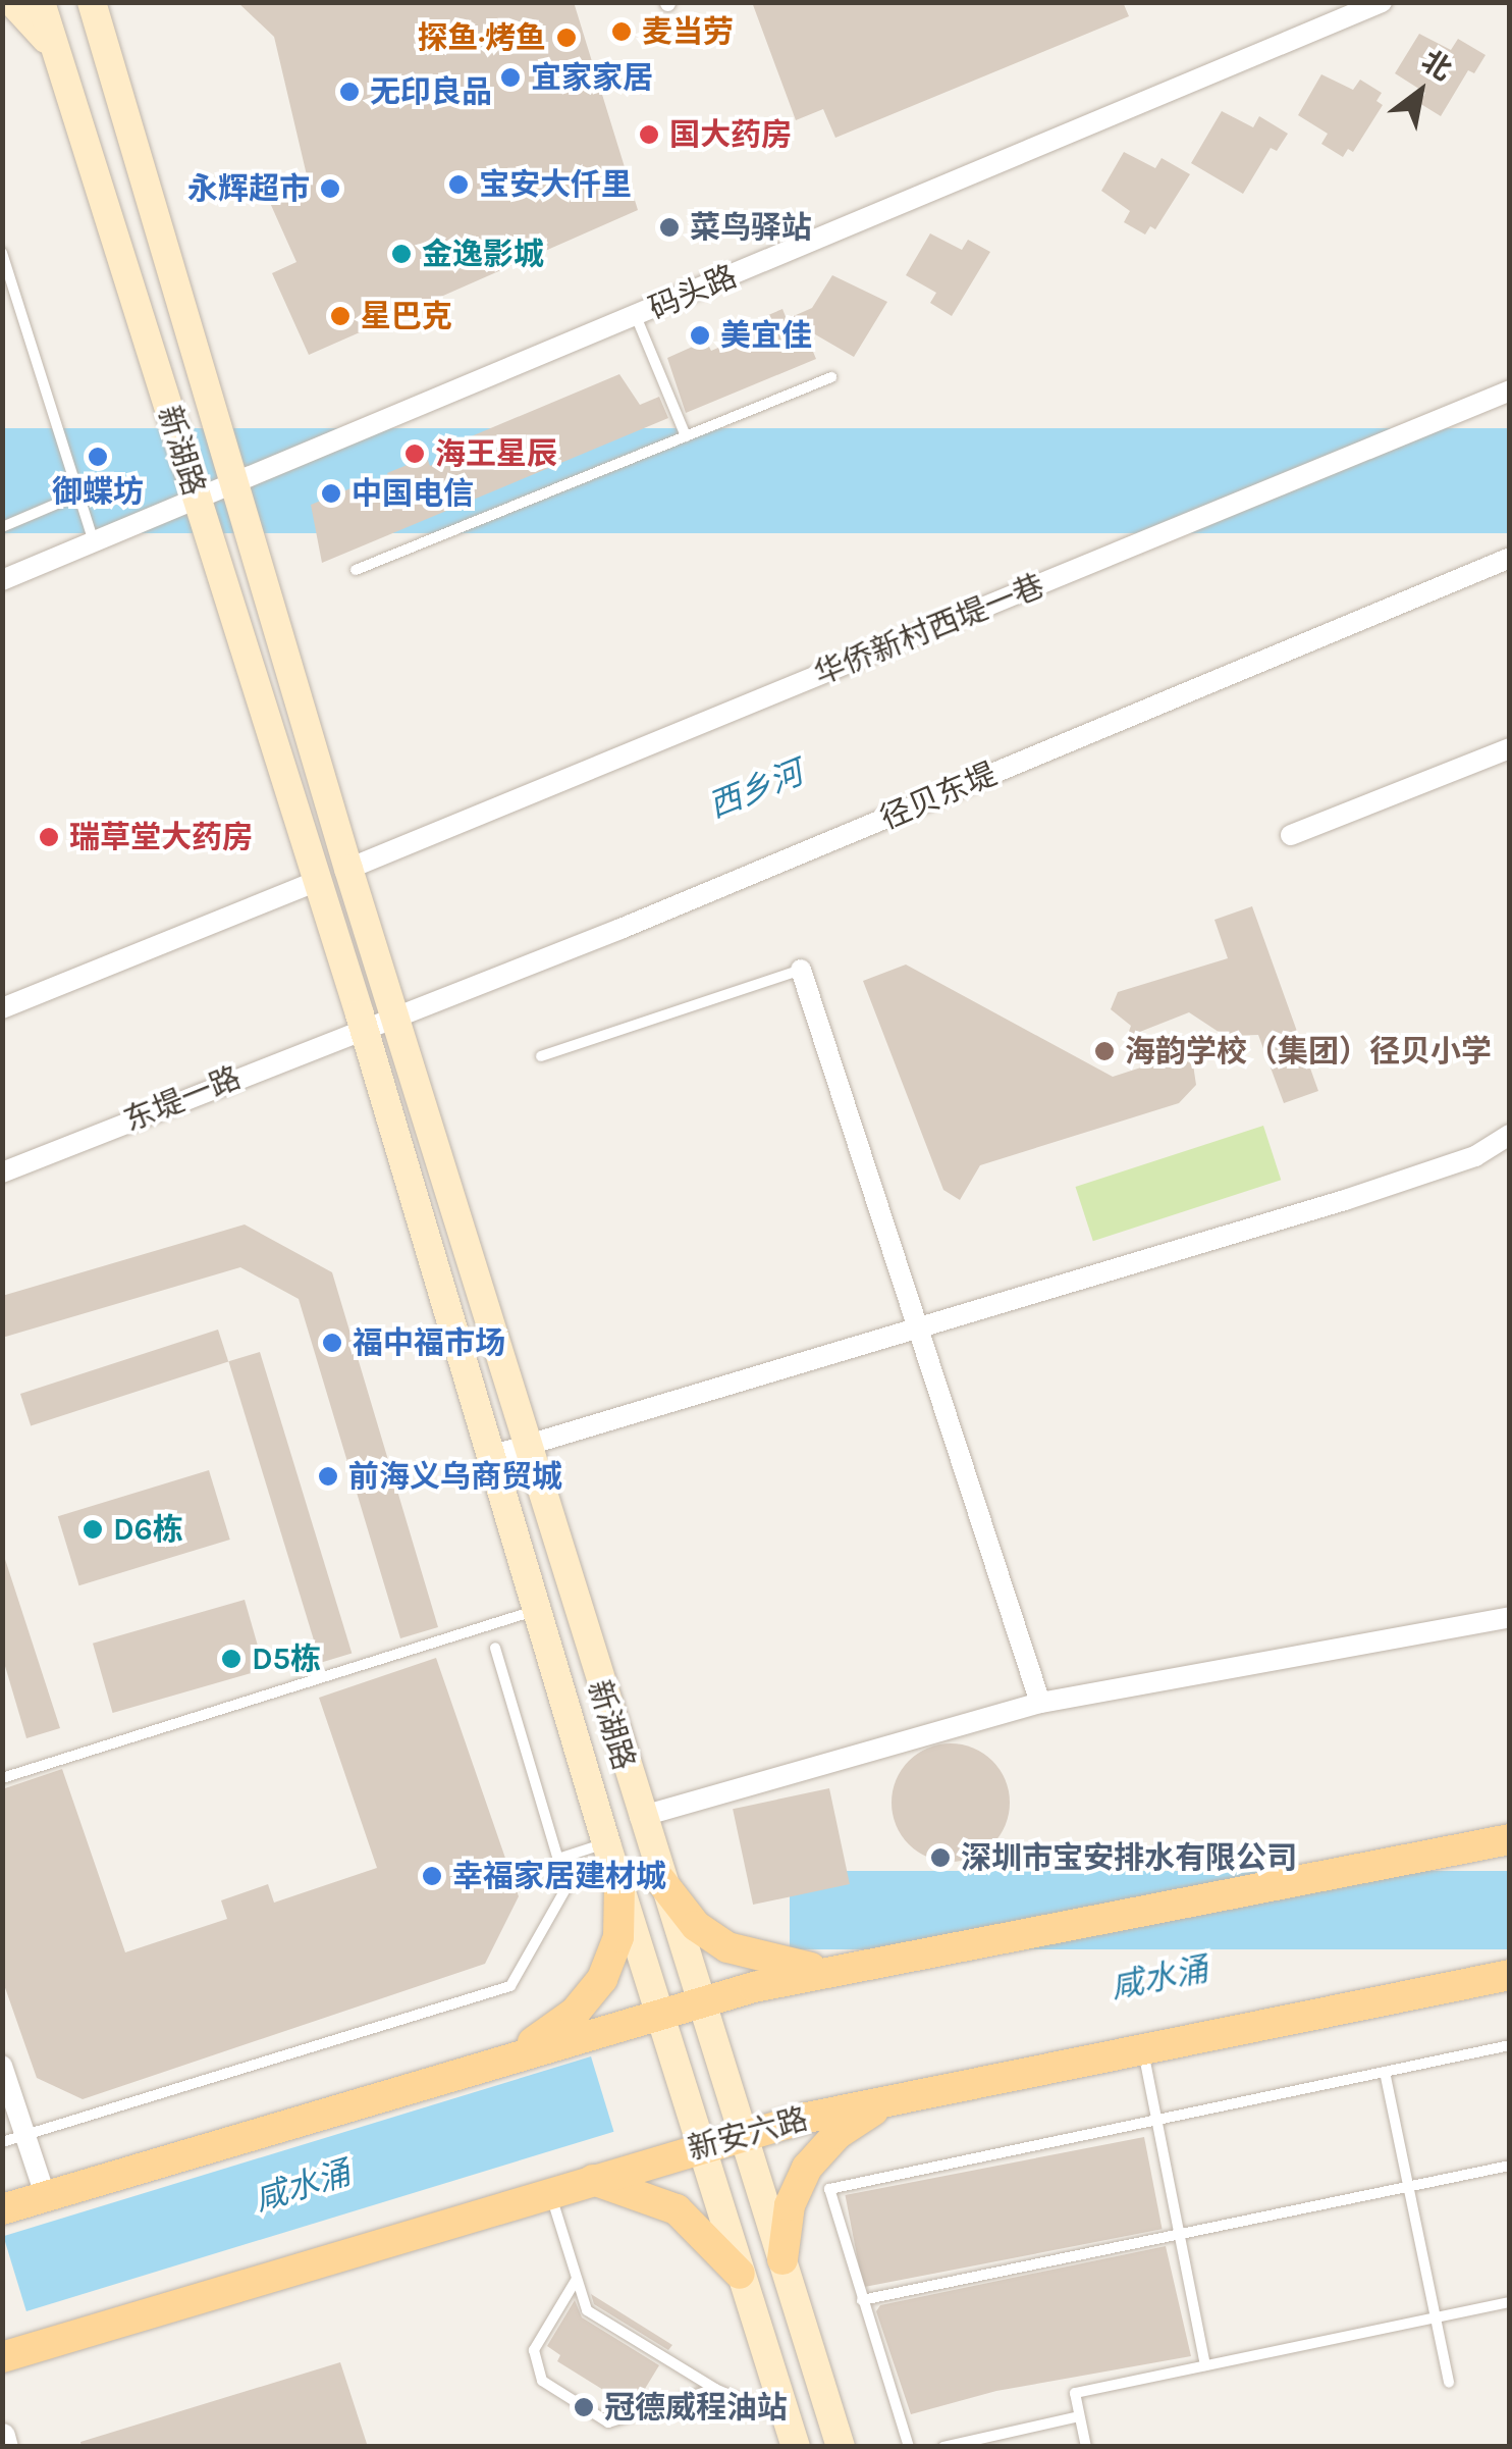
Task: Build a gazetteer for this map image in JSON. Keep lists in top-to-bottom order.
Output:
{
  "streets": {
    "main road": ["新湖路", "新安六路"],
    "street": [
      "码头路",
      "华侨新村西堤一巷",
      "径贝东堤",
      "东堤一路"
    ]
  },
  "crossings": [
    ["码头路", "新湖路"],
    ["新湖路", "华侨新村西堤一巷"],
    ["新湖路", "径贝东堤"],
    ["新湖路", "东堤一路"],
    ["新湖路", "新安六路"],
    ["径贝东堤", "东堤一路"]
  ],
  "water": ["西乡河", "咸水涌"],
  "places": [
    "麦当劳",
    "探鱼·烤鱼",
    "宜家家居",
    "无印良品",
    "国大药房",
    "宝安大仟里",
    "永辉超市",
    "菜鸟驿站",
    "金逸影城",
    "星巴克",
    "美宜佳",
    "海王星辰",
    "御蝶坊",
    "中国电信",
    "瑞草堂大药房",
    "海韵学校（集团）径贝小学",
    "福中福市场",
    "前海义乌商贸城",
    "D6栋",
    "D5栋",
    "深圳市宝安排水有限公司",
    "幸福家居建材城",
    "冠德威程油站"
  ],
  "north": "top right"
}
